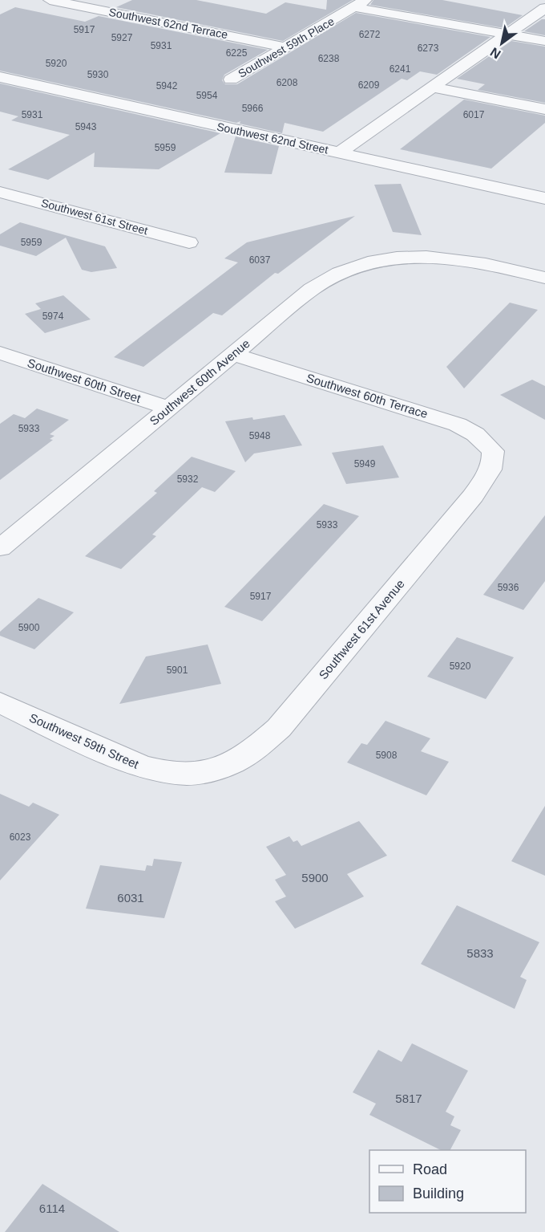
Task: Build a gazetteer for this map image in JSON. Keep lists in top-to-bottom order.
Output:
{
  "streets": {
    "street": [
      "Southwest 62nd Terrace",
      "Southwest 59th Place",
      "Southwest 62nd Street",
      "Southwest 61st Street",
      "Southwest 60th Street",
      "Southwest 60th Avenue",
      "Southwest 60th Terrace",
      "Southwest 61st Avenue",
      "Southwest 59th Street"
    ]
  },
  "crossings": [
    ["Southwest 62nd Terrace", "Southwest 59th Place"],
    ["Southwest 60th Street", "Southwest 60th Avenue"],
    ["Southwest 60th Avenue", "Southwest 60th Terrace"],
    ["Southwest 60th Terrace", "Southwest 61st Avenue"],
    ["Southwest 61st Avenue", "Southwest 59th Street"]
  ],
  "house_numbers": [
    "5917",
    "6272",
    "5927",
    "5931",
    "6273",
    "6225",
    "6238",
    "5920",
    "6241",
    "5930",
    "6208",
    "6209",
    "5942",
    "5954",
    "5966",
    "5931",
    "6017",
    "5943",
    "5959",
    "5959",
    "6037",
    "5974",
    "5933",
    "5948",
    "5949",
    "5932",
    "5933",
    "5936",
    "5917",
    "5900",
    "5920",
    "5901",
    "5908",
    "6023",
    "5900",
    "6031",
    "5833",
    "5817",
    "6114"
  ],
  "legend": ["Road", "Building"],
  "north": "bottom left"
}
